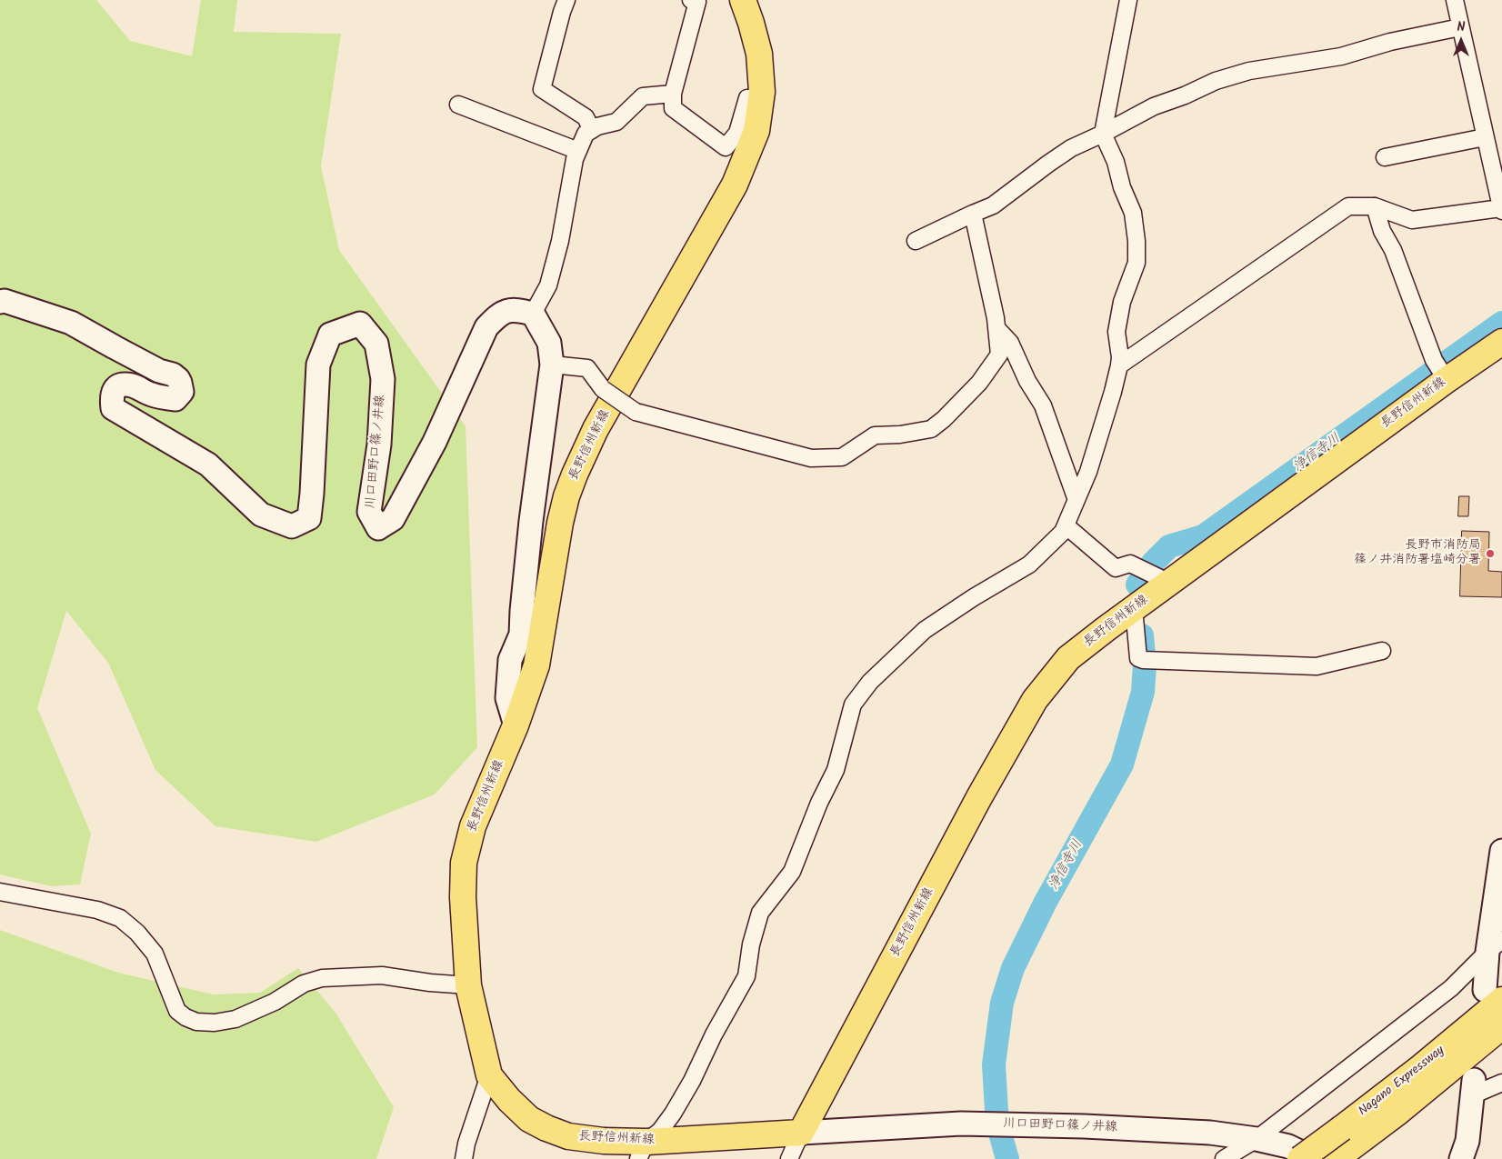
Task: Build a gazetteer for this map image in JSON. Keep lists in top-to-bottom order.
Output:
{
  "streets": {
    "main road": ["長野信州新線", "川口田野口篠ノ井線", "Nagano Expressway"]
  },
  "crossings": [
    ["長野信州新線", "川口田野口篠ノ井線"]
  ],
  "water": ["浄信寺川"],
  "places": ["長野市消防局 篠ノ井消防署塩崎分署"],
  "north": "top"
}
